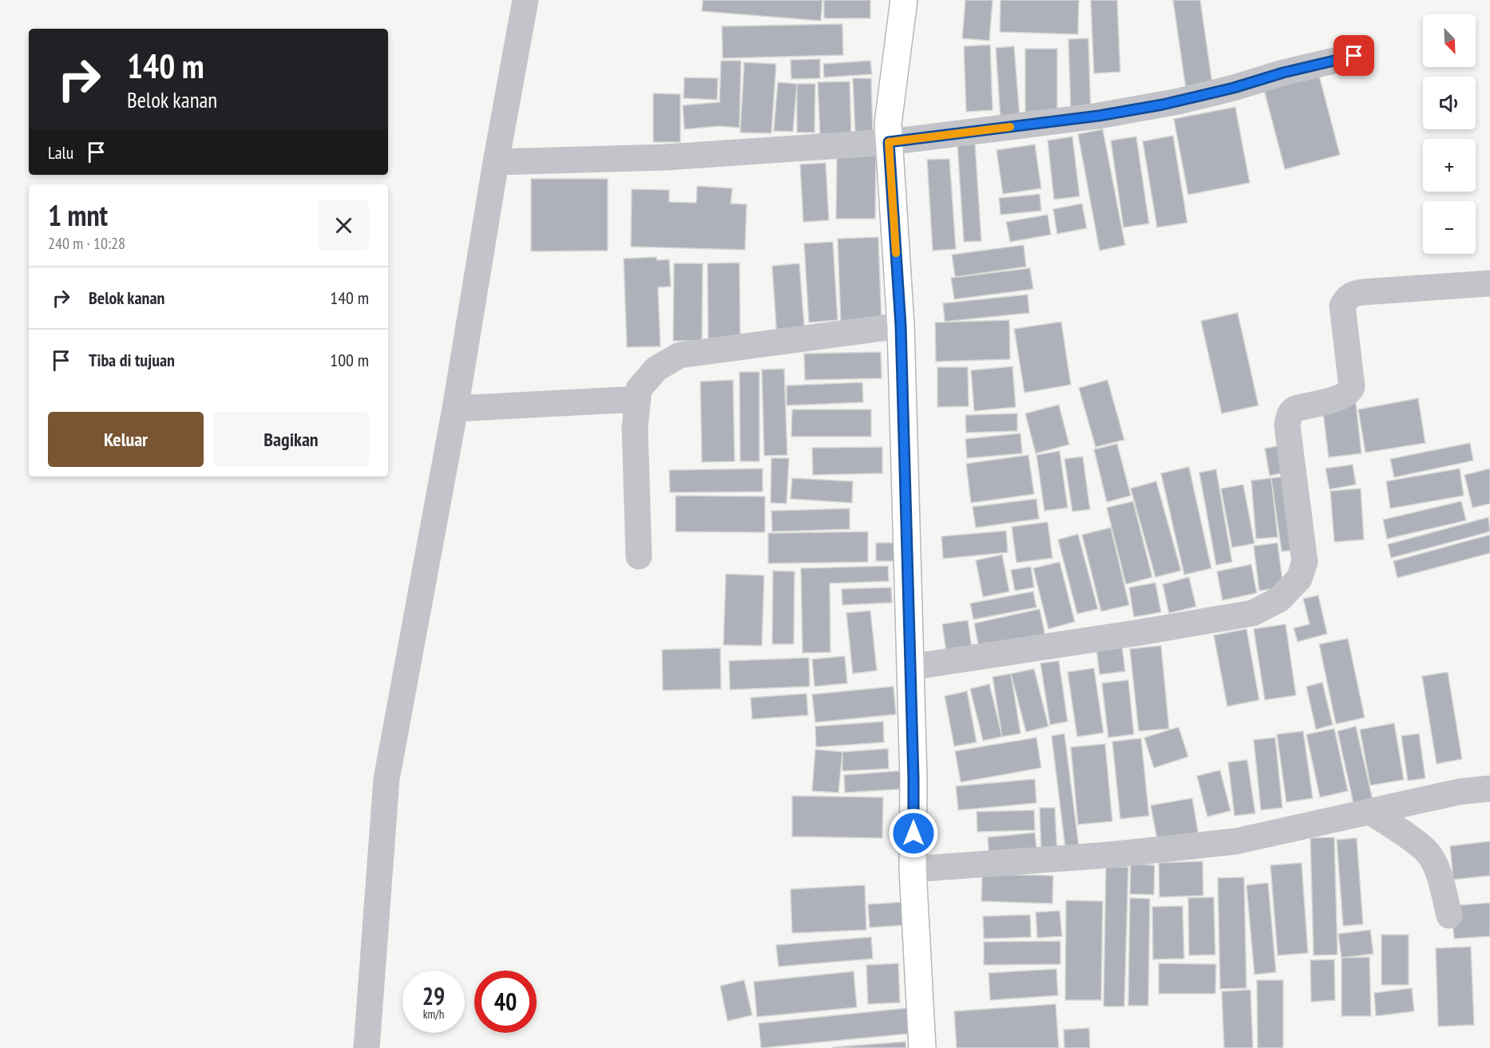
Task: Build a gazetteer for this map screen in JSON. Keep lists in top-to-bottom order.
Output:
{
  "north": "bottom right",
  "page": {
    "map_buttons": ["+", "−"],
    "turn": ["140 m", "Belok kanan"],
    "then": "Lalu",
    "heading": ["1 mnt", "240 m · 10:28"],
    "list": [
      {
        "name": "Belok kanan",
        "value": "140 m"
      },
      {
        "name": "Tiba di tujuan",
        "value": "100 m"
      }
    ],
    "buttons": ["Keluar", "Bagikan"],
    "speed": "29 km/h",
    "limit": "40"
  }
}
